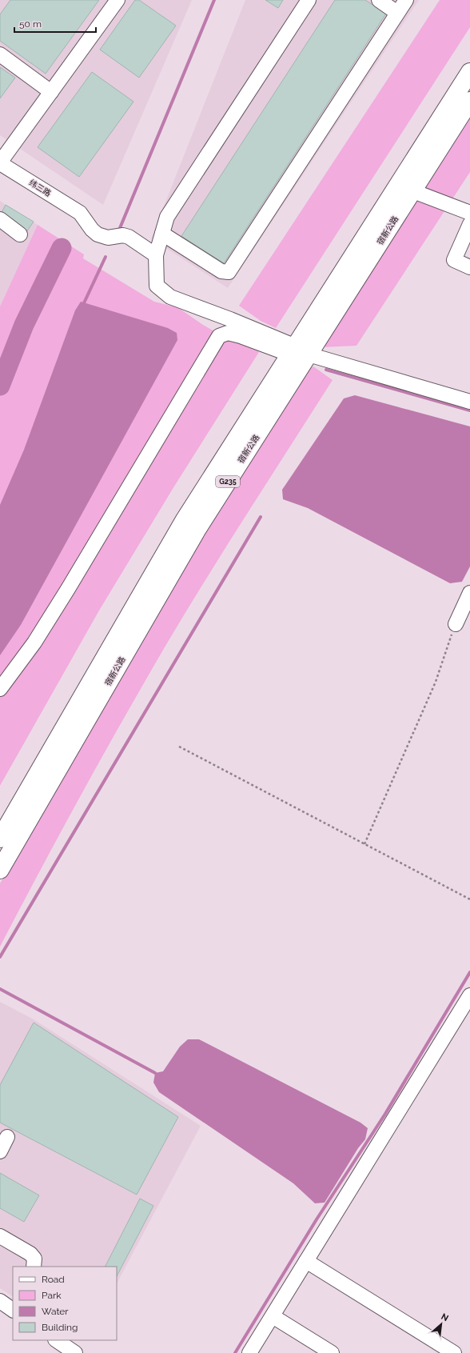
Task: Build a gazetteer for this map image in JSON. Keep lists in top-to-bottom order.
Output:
{
  "streets": {
    "highway": ["宿新公路", "G235"],
    "street": ["纬三路"]
  },
  "legend": [
    "Road",
    "Park",
    "Water",
    "Building"
  ],
  "scale_bar": "50 m",
  "north": "top right"
}
